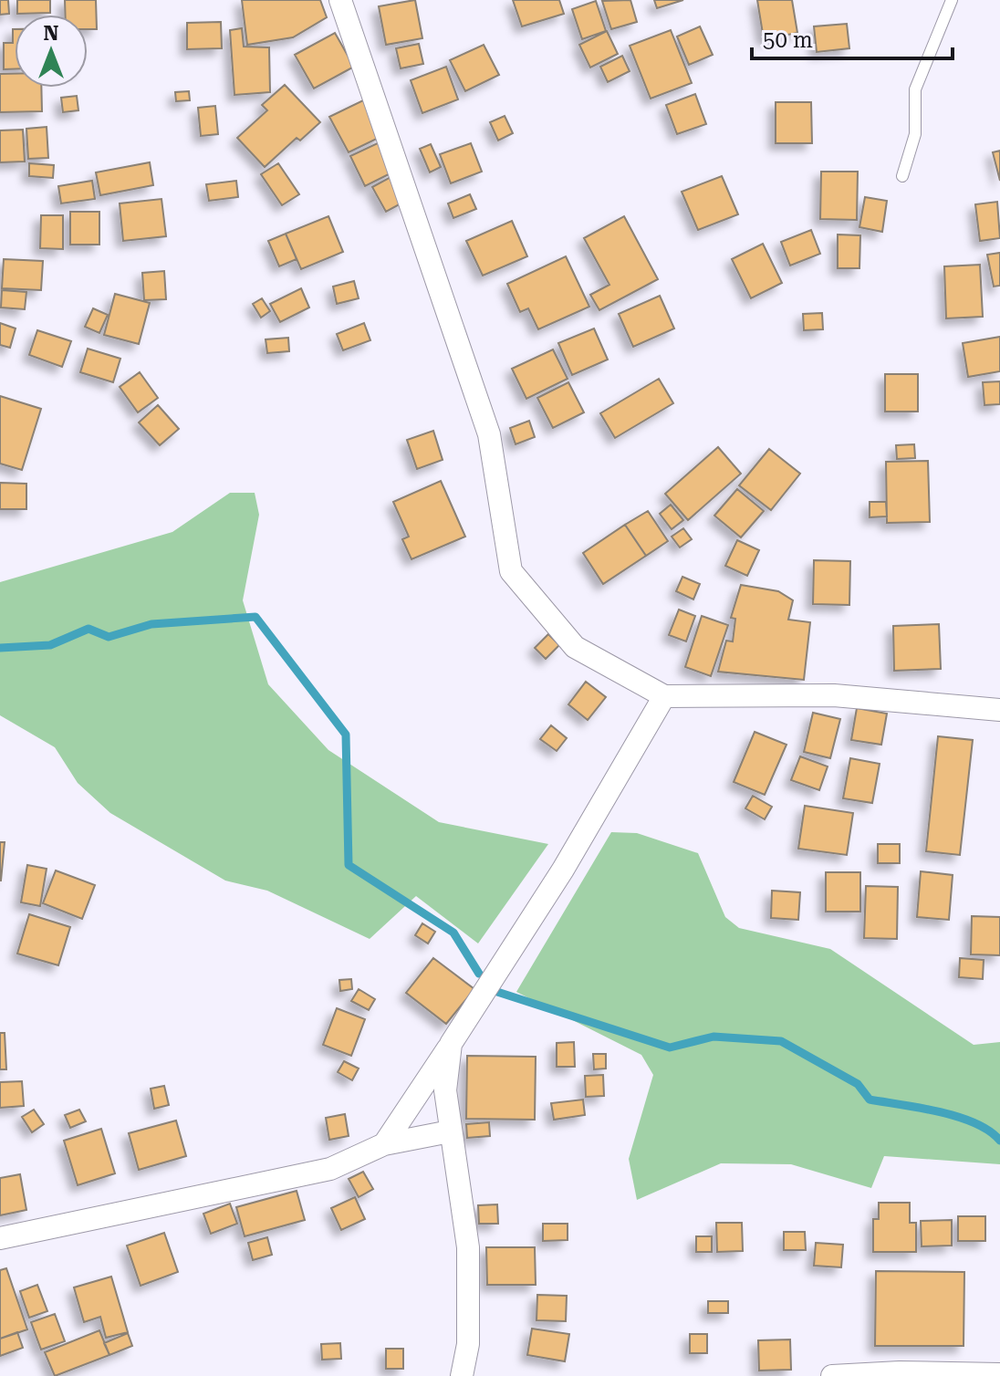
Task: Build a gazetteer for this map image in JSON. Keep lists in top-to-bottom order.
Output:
{
  "scale_bar": "50 m",
  "north": "top"
}
